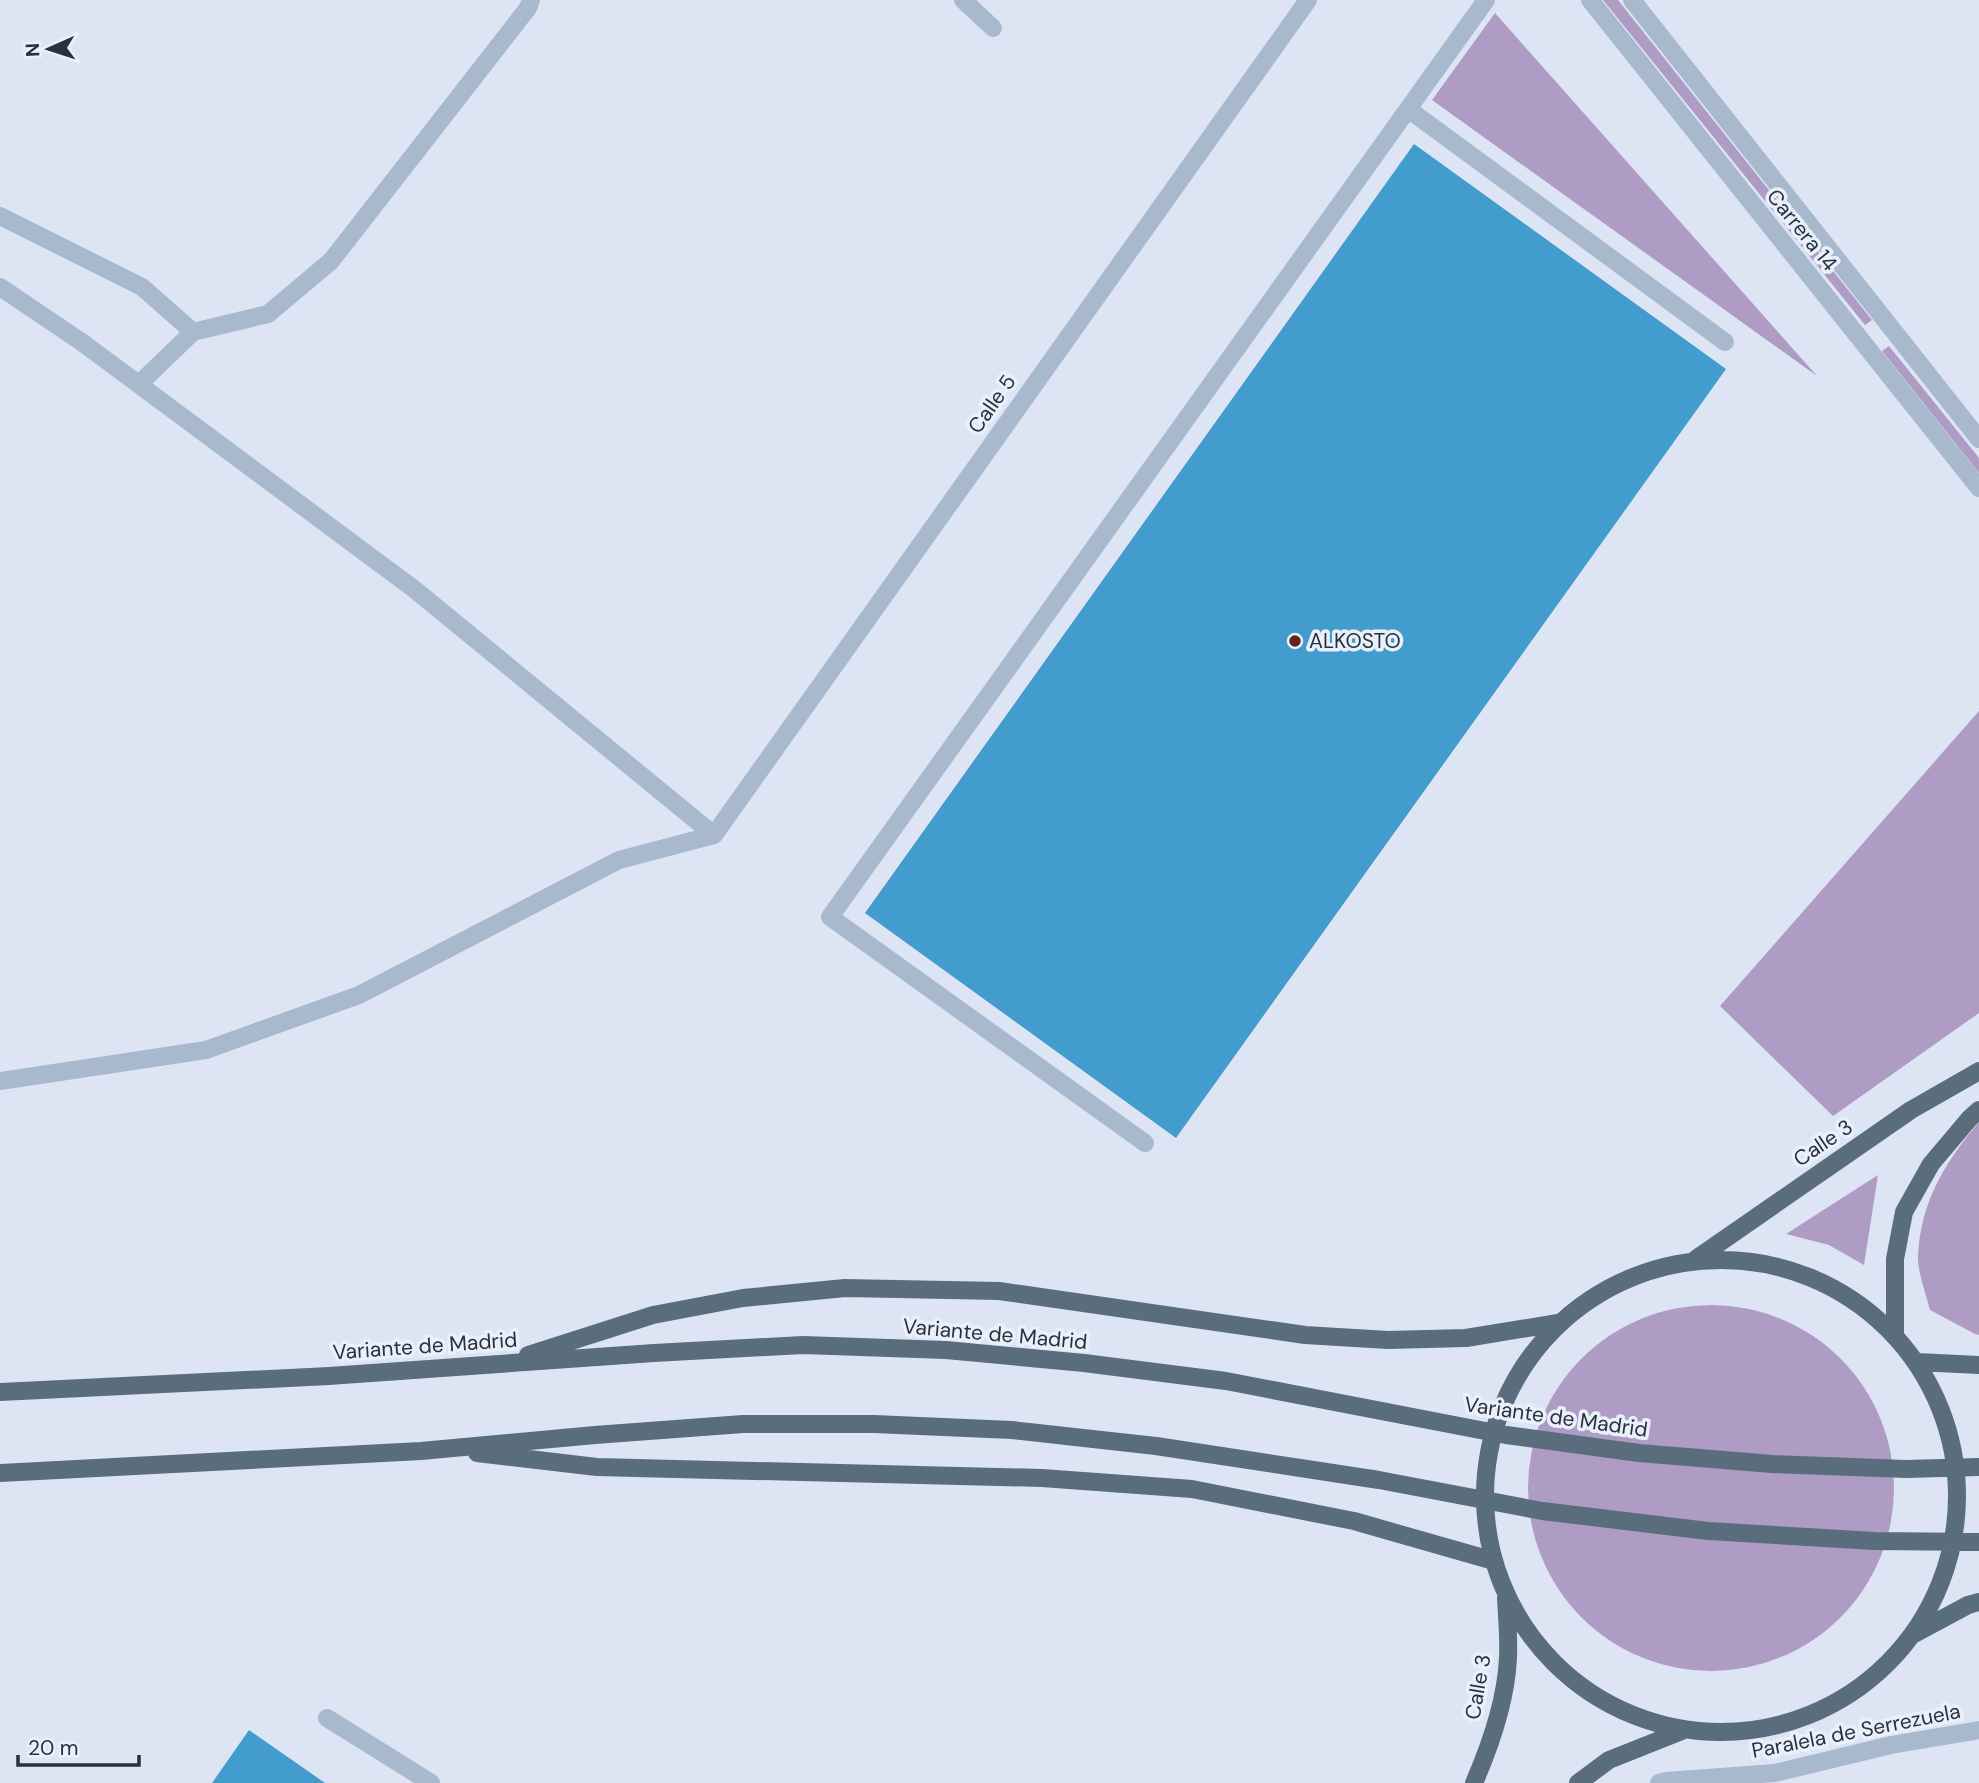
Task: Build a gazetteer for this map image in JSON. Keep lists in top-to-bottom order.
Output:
{
  "streets": {
    "main road": ["Calle 3", "Variante de Madrid"],
    "street": ["Carrera 14", "Calle 5", "Paralela de Serrezuela"]
  },
  "places": ["ALKOSTO"],
  "scale_bar": "20 m",
  "north": "left"
}
